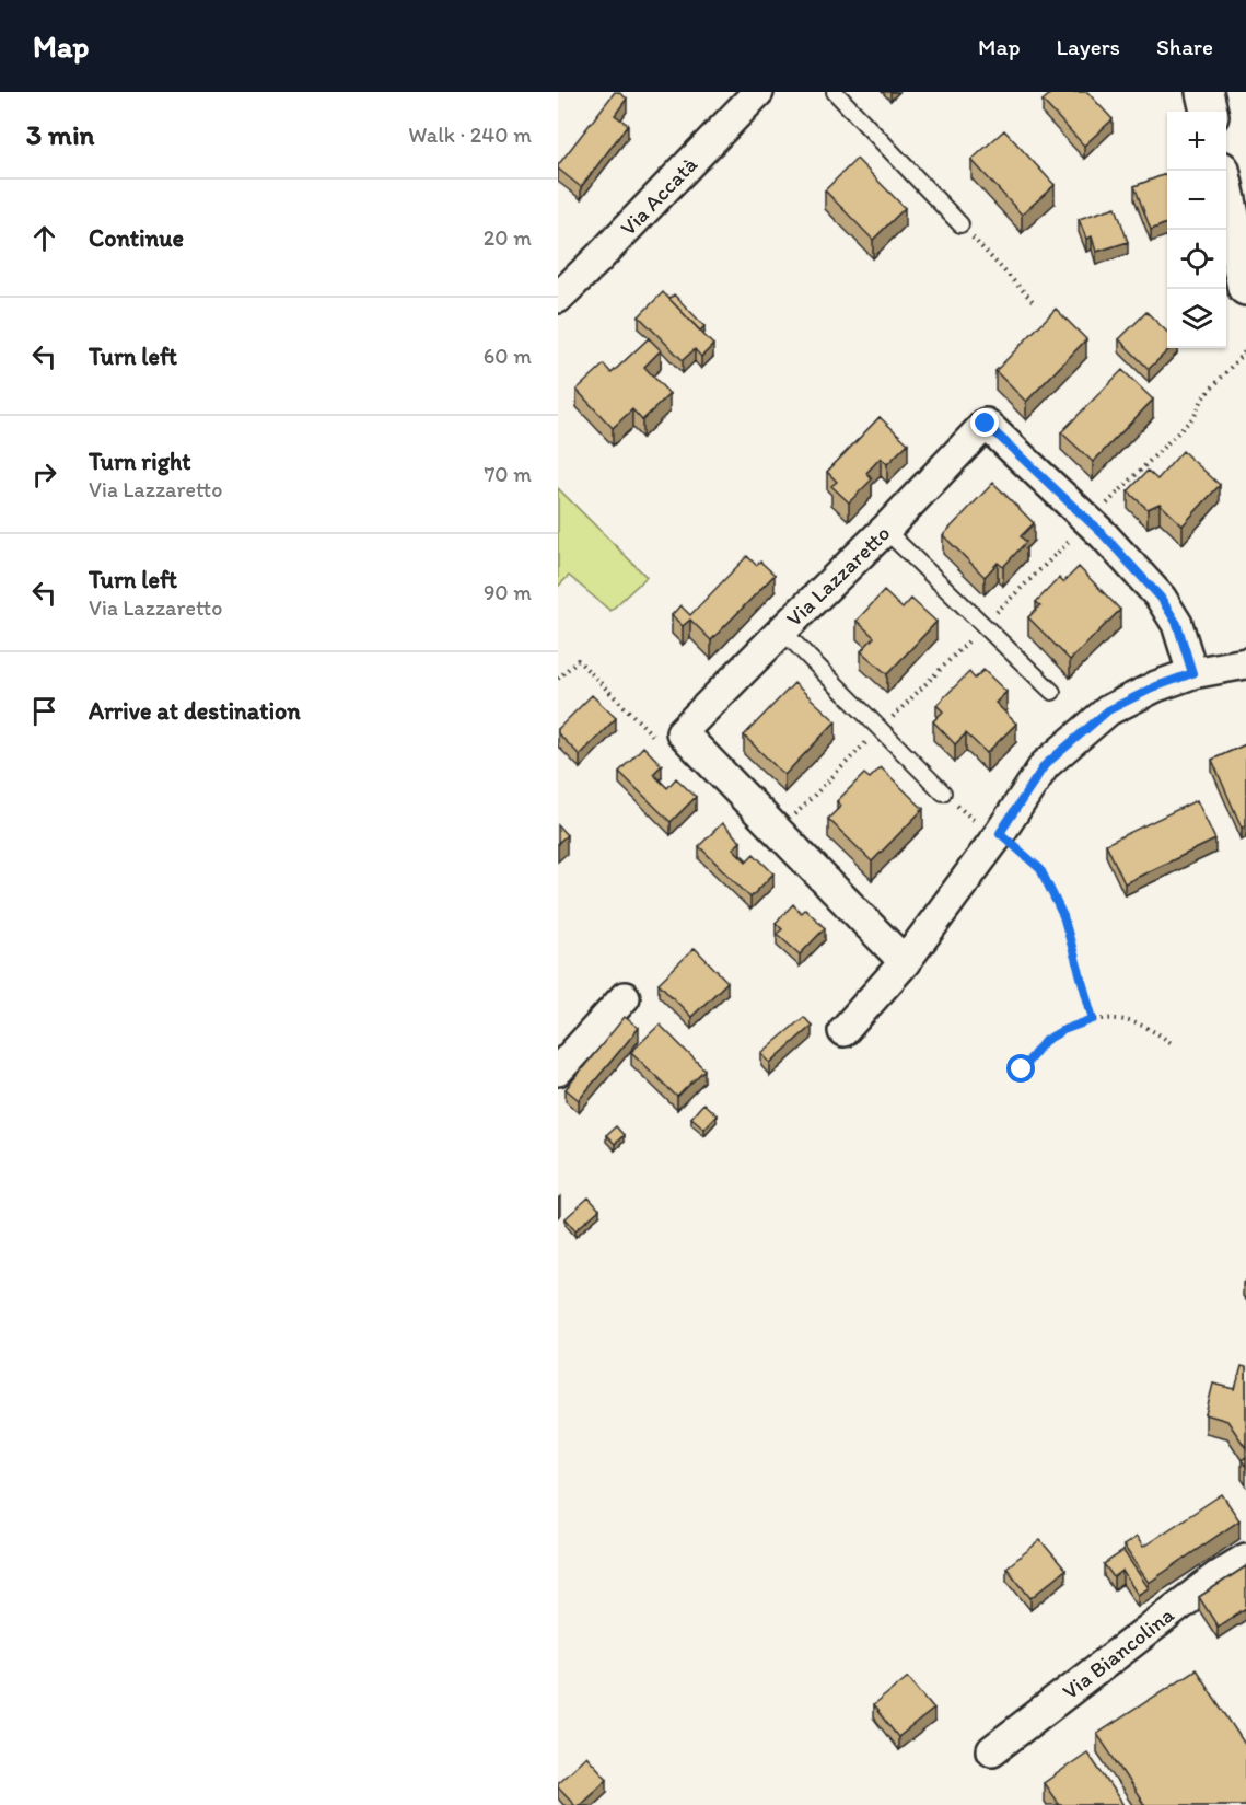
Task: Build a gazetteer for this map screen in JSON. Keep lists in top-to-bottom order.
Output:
{
  "streets": {
    "street": ["Via Accatà", "Via Lazzaretto", "Via Biancolina"]
  },
  "page": {
    "header": "Map",
    "nav": ["Map", "Layers", "Share"],
    "heading": ["3 min", "Walk · 240 m"],
    "map_buttons": ["+", "−"],
    "list": [
      ["Continue", "20 m"],
      ["Turn left", "60 m"],
      ["Turn right", "Via Lazzaretto", "70 m"],
      ["Turn left", "Via Lazzaretto", "90 m"],
      "Arrive at destination"
    ]
  }
}
